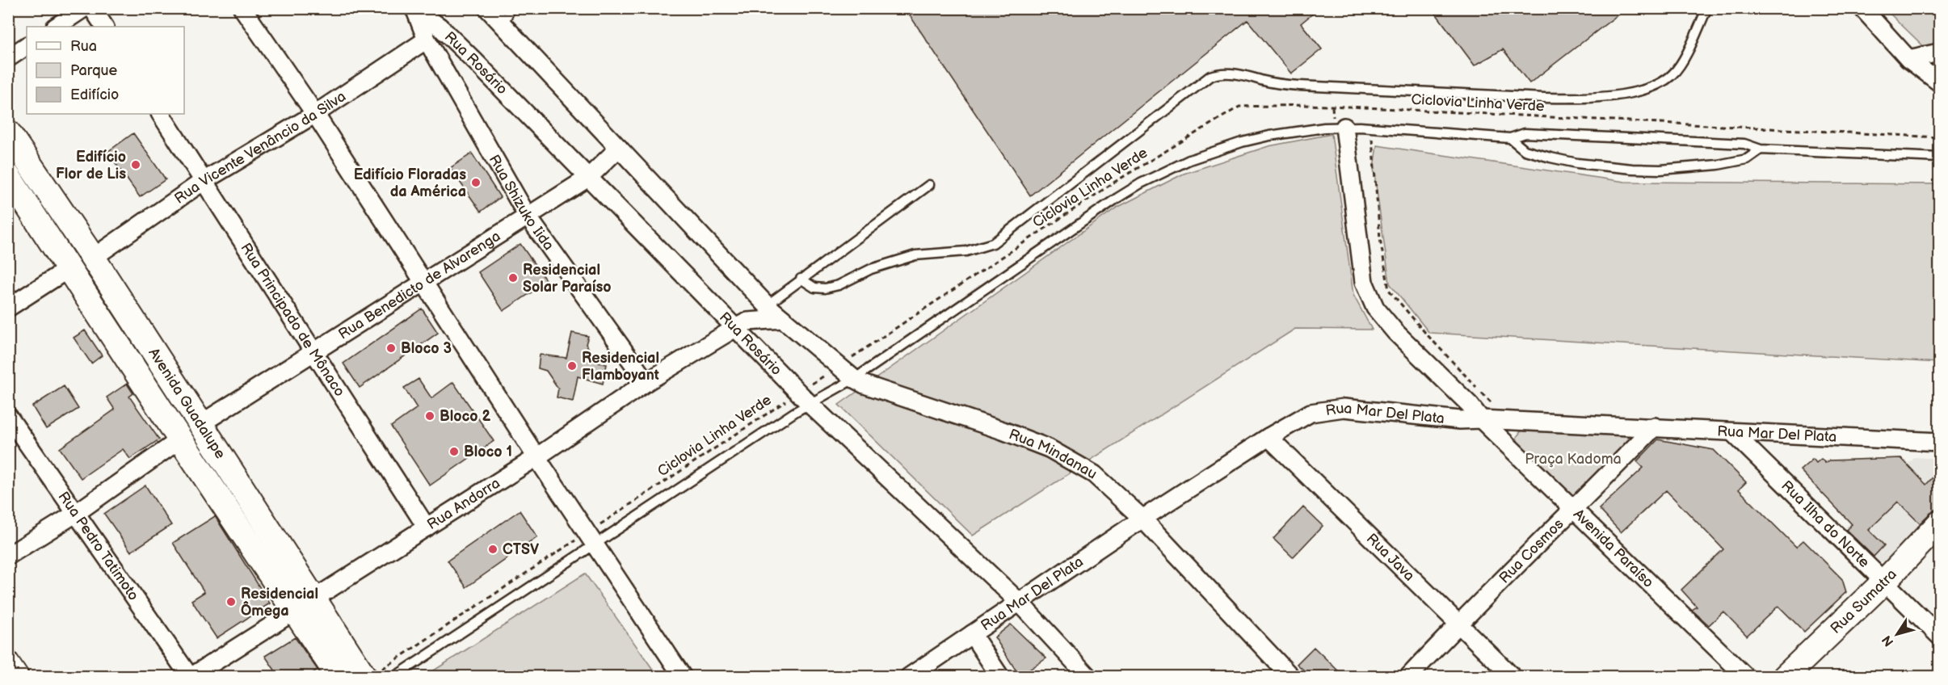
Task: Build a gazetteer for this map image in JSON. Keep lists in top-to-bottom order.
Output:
{
  "streets": {
    "street": [
      "Rua Rosário",
      "Rua Vicente Venâncio da Silva",
      "Rua Shizuko Iida",
      "Rua Benedicto de Alvarenga",
      "Rua Principado de Mônaco",
      "Avenida Guadalupe",
      "Rua Mar Del Plata",
      "Rua Mindanau",
      "Rua Andorra",
      "Rua Ilha do Norte",
      "Rua Pedro Tatimoto",
      "Avenida Paraíso",
      "Rua Cosmos",
      "Rua Java",
      "Rua Sumatra"
    ],
    "path": ["Ciclovia Linha Verde"]
  },
  "crossings": [
    ["Rua Rosário", "Ciclovia Linha Verde"],
    ["Rua Rosário", "Rua Shizuko Iida"],
    ["Rua Rosário", "Rua Benedicto de Alvarenga"],
    ["Rua Rosário", "Rua Mar Del Plata"],
    ["Rua Rosário", "Rua Andorra"],
    ["Ciclovia Linha Verde", "Avenida Guadalupe"],
    ["Ciclovia Linha Verde", "Rua Mindanau"],
    ["Rua Vicente Venâncio da Silva", "Rua Shizuko Iida"],
    ["Rua Vicente Venâncio da Silva", "Rua Principado de Mônaco"],
    ["Rua Vicente Venâncio da Silva", "Avenida Guadalupe"],
    ["Rua Shizuko Iida", "Rua Benedicto de Alvarenga"],
    ["Rua Shizuko Iida", "Rua Andorra"],
    ["Rua Benedicto de Alvarenga", "Rua Principado de Mônaco"],
    ["Rua Benedicto de Alvarenga", "Avenida Guadalupe"],
    ["Rua Benedicto de Alvarenga", "Rua Mindanau"],
    ["Rua Principado de Mônaco", "Rua Andorra"],
    ["Avenida Guadalupe", "Rua Andorra"],
    ["Rua Mar Del Plata", "Rua Mindanau"],
    ["Rua Mar Del Plata", "Rua Ilha do Norte"],
    ["Rua Mar Del Plata", "Avenida Paraíso"],
    ["Rua Mar Del Plata", "Rua Cosmos"],
    ["Rua Mar Del Plata", "Rua Java"],
    ["Rua Mindanau", "Rua Andorra"],
    ["Rua Andorra", "Rua Pedro Tatimoto"],
    ["Rua Ilha do Norte", "Rua Sumatra"],
    ["Avenida Paraíso", "Rua Cosmos"],
    ["Rua Cosmos", "Rua Java"]
  ],
  "parks": ["Praça Kadoma"],
  "places": [
    "Edifício Flor de Lis",
    "Edifício Floradas da América",
    "Residencial Solar Paraíso",
    "Bloco 3",
    "Residencial Flamboyant",
    "Bloco 2",
    "Bloco 1",
    "CTSV",
    "Residencial Ômega"
  ],
  "legend": ["Rua", "Parque", "Edifício"],
  "north": "bottom left"
}
